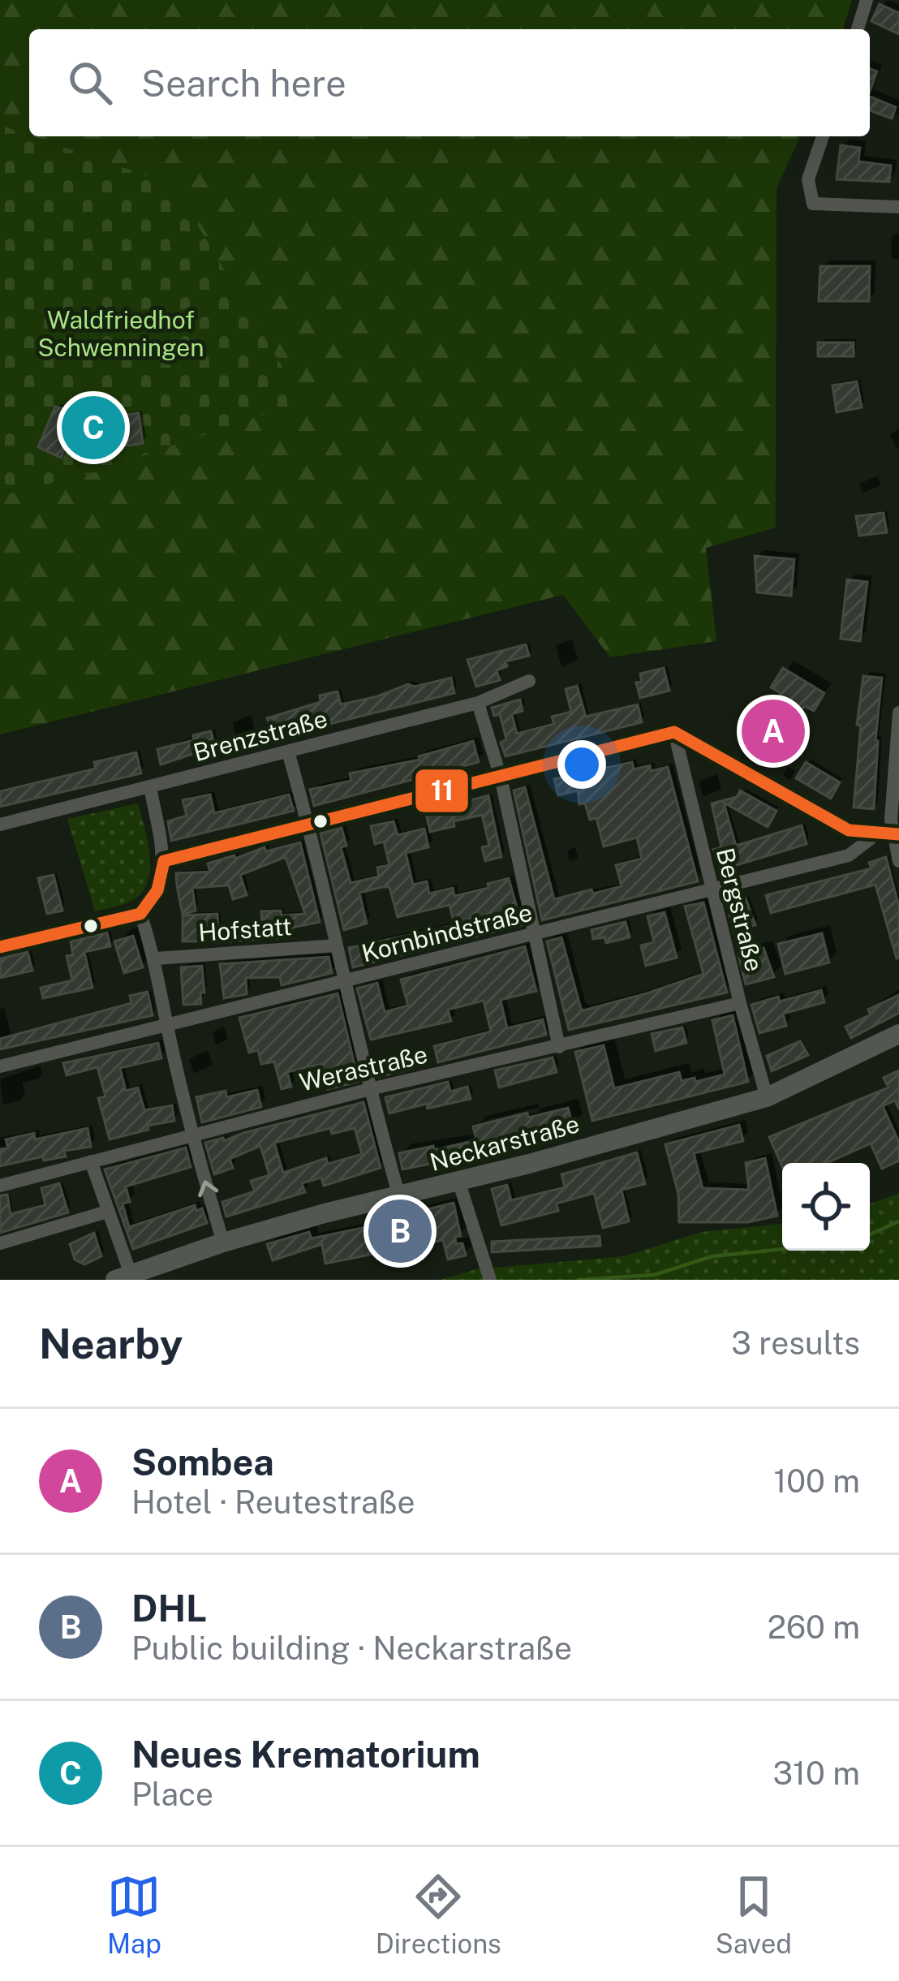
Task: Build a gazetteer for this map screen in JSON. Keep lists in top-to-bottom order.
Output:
{
  "streets": {
    "main road": ["Neckarstraße"],
    "street": [
      "Brenzstraße",
      "Bergstraße",
      "Hofstatt",
      "Kornbindstraße",
      "Werastraße"
    ]
  },
  "crossings": [
    ["Bergstraße", "Kornbindstraße"],
    ["Bergstraße", "Werastraße"],
    ["Bergstraße", "Neckarstraße"]
  ],
  "parks": ["Waldfriedhof Schwenningen"],
  "lines": ["transit line 11"],
  "page": {
    "search": "Search here",
    "pins": ["C", "A", "B"],
    "heading": ["Nearby", "3 results"],
    "list": [
      {
        "mark": "A",
        "name": "Sombea",
        "note": "Hotel · Reutestraße",
        "value": "100 m"
      },
      {
        "mark": "B",
        "name": "DHL",
        "note": "Public building · Neckarstraße",
        "value": "260 m"
      },
      {
        "mark": "C",
        "name": "Neues Krematorium",
        "note": "Place",
        "value": "310 m"
      }
    ],
    "nav": ["Map", "Directions", "Saved"]
  }
}
